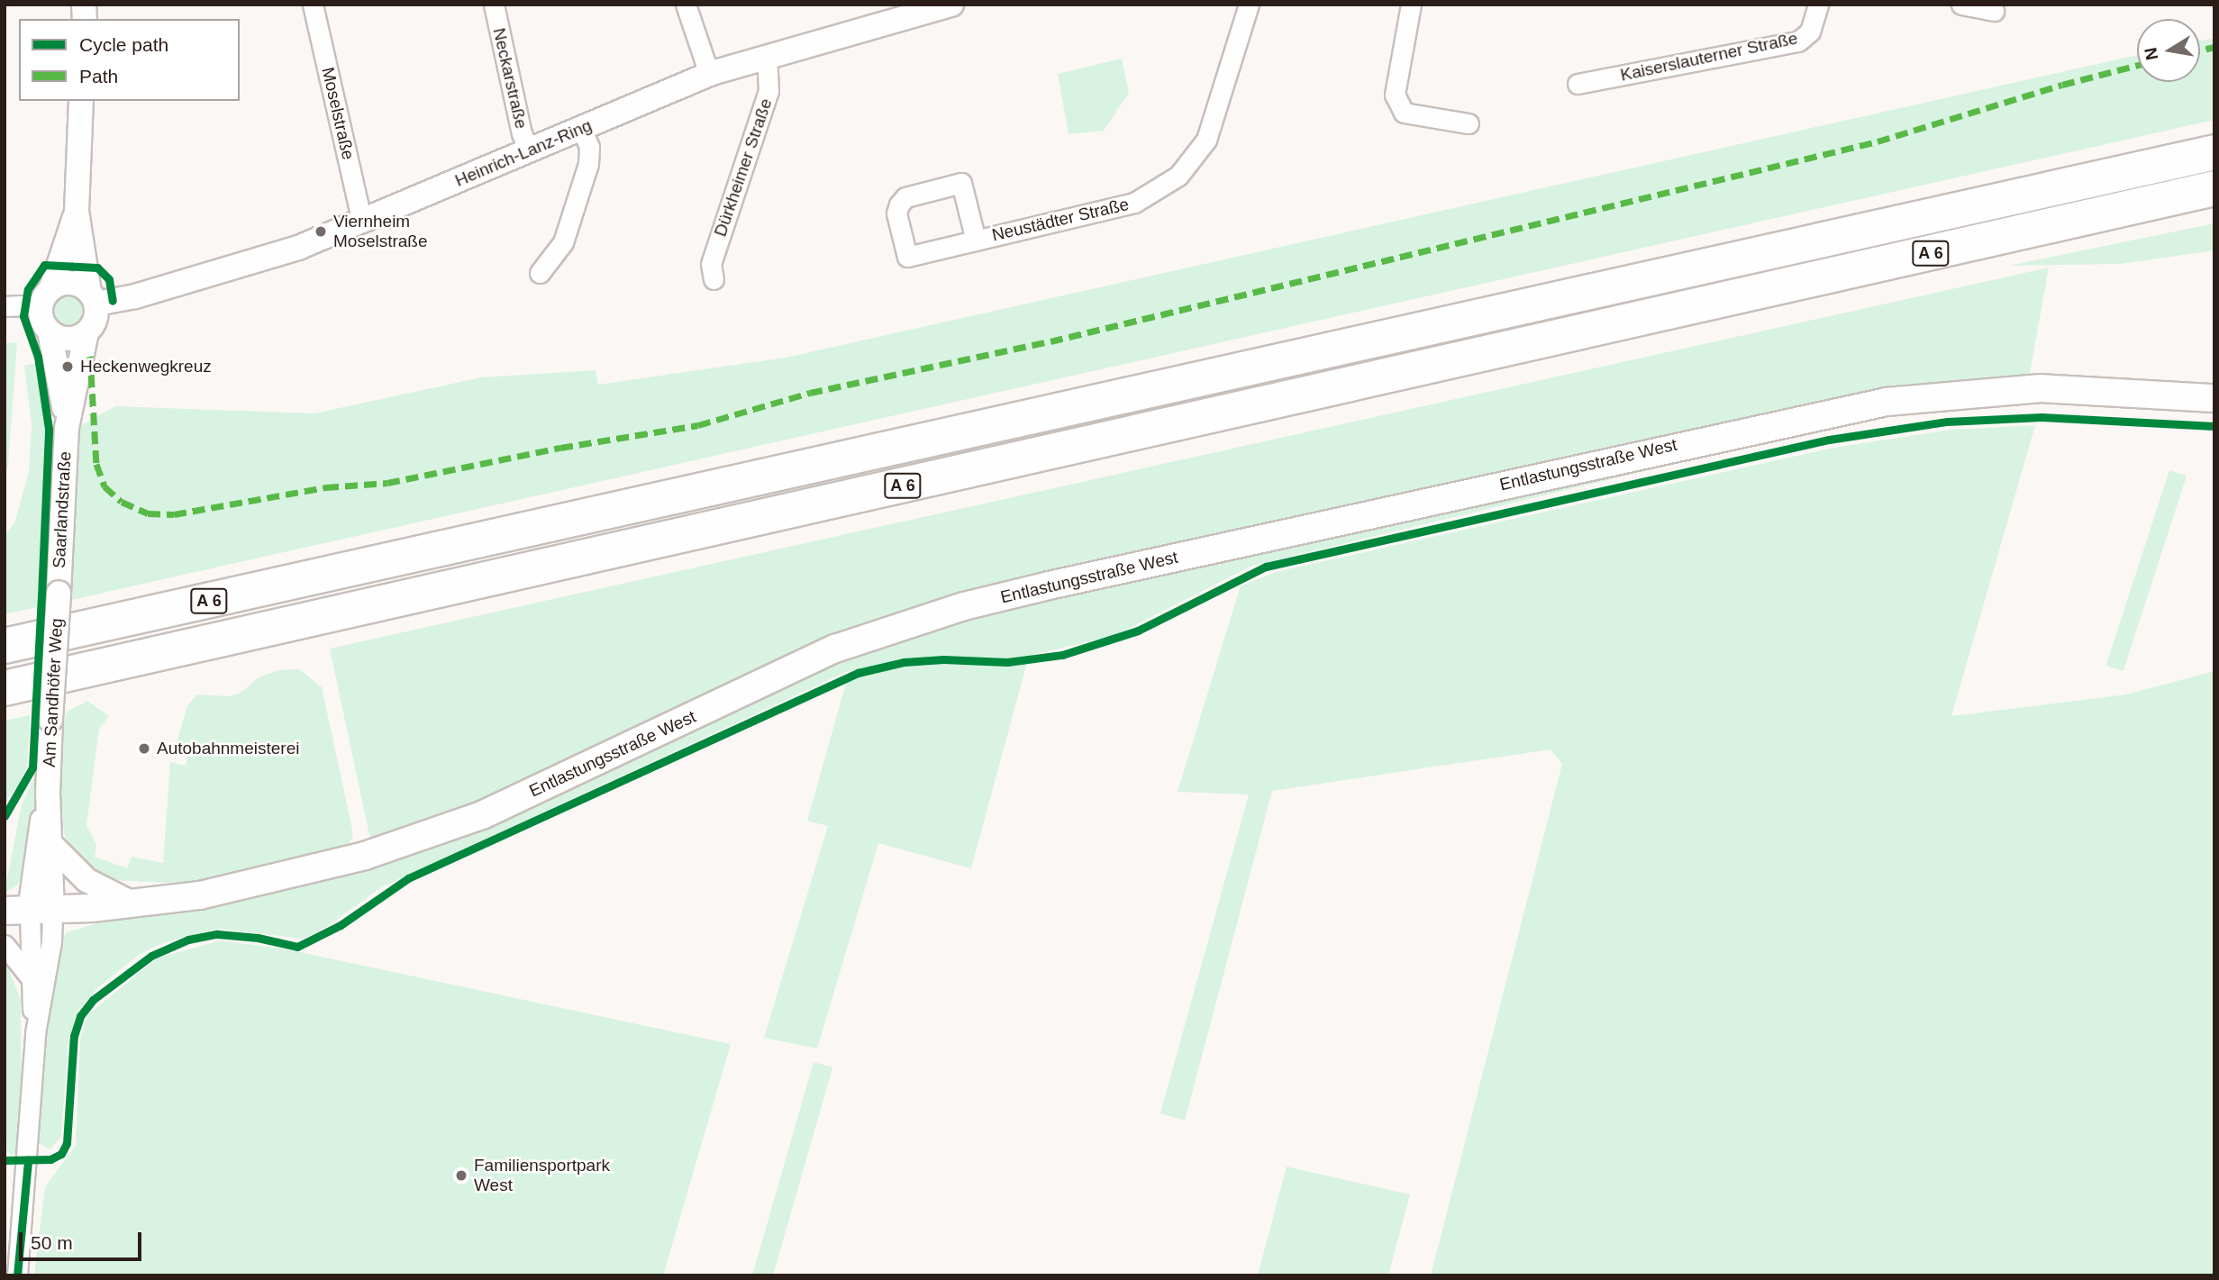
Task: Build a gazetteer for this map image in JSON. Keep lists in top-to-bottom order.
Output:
{
  "streets": {
    "highway": ["A 6"],
    "main road": ["Entlastungsstraße West"],
    "street": [
      "Kaiserslauterner Straße",
      "Neckarstraße",
      "Moselstraße",
      "Heinrich-Lanz-Ring",
      "Dürkheimer Straße",
      "Neustädter Straße",
      "Saarlandstraße",
      "Am Sandhöfer Weg"
    ]
  },
  "crossings": [
    ["Neckarstraße", "Heinrich-Lanz-Ring"],
    ["Moselstraße", "Heinrich-Lanz-Ring"],
    ["Heinrich-Lanz-Ring", "Dürkheimer Straße"],
    ["Heinrich-Lanz-Ring", "Saarlandstraße"],
    ["Entlastungsstraße West", "Am Sandhöfer Weg"],
    ["Saarlandstraße", "Am Sandhöfer Weg"]
  ],
  "places": [
    "Viernheim Moselstraße",
    "Heckenwegkreuz",
    "Autobahnmeisterei",
    "Familiensportpark West"
  ],
  "legend": ["Cycle path", "Path"],
  "scale_bar": "50 m",
  "north": "left"
}
